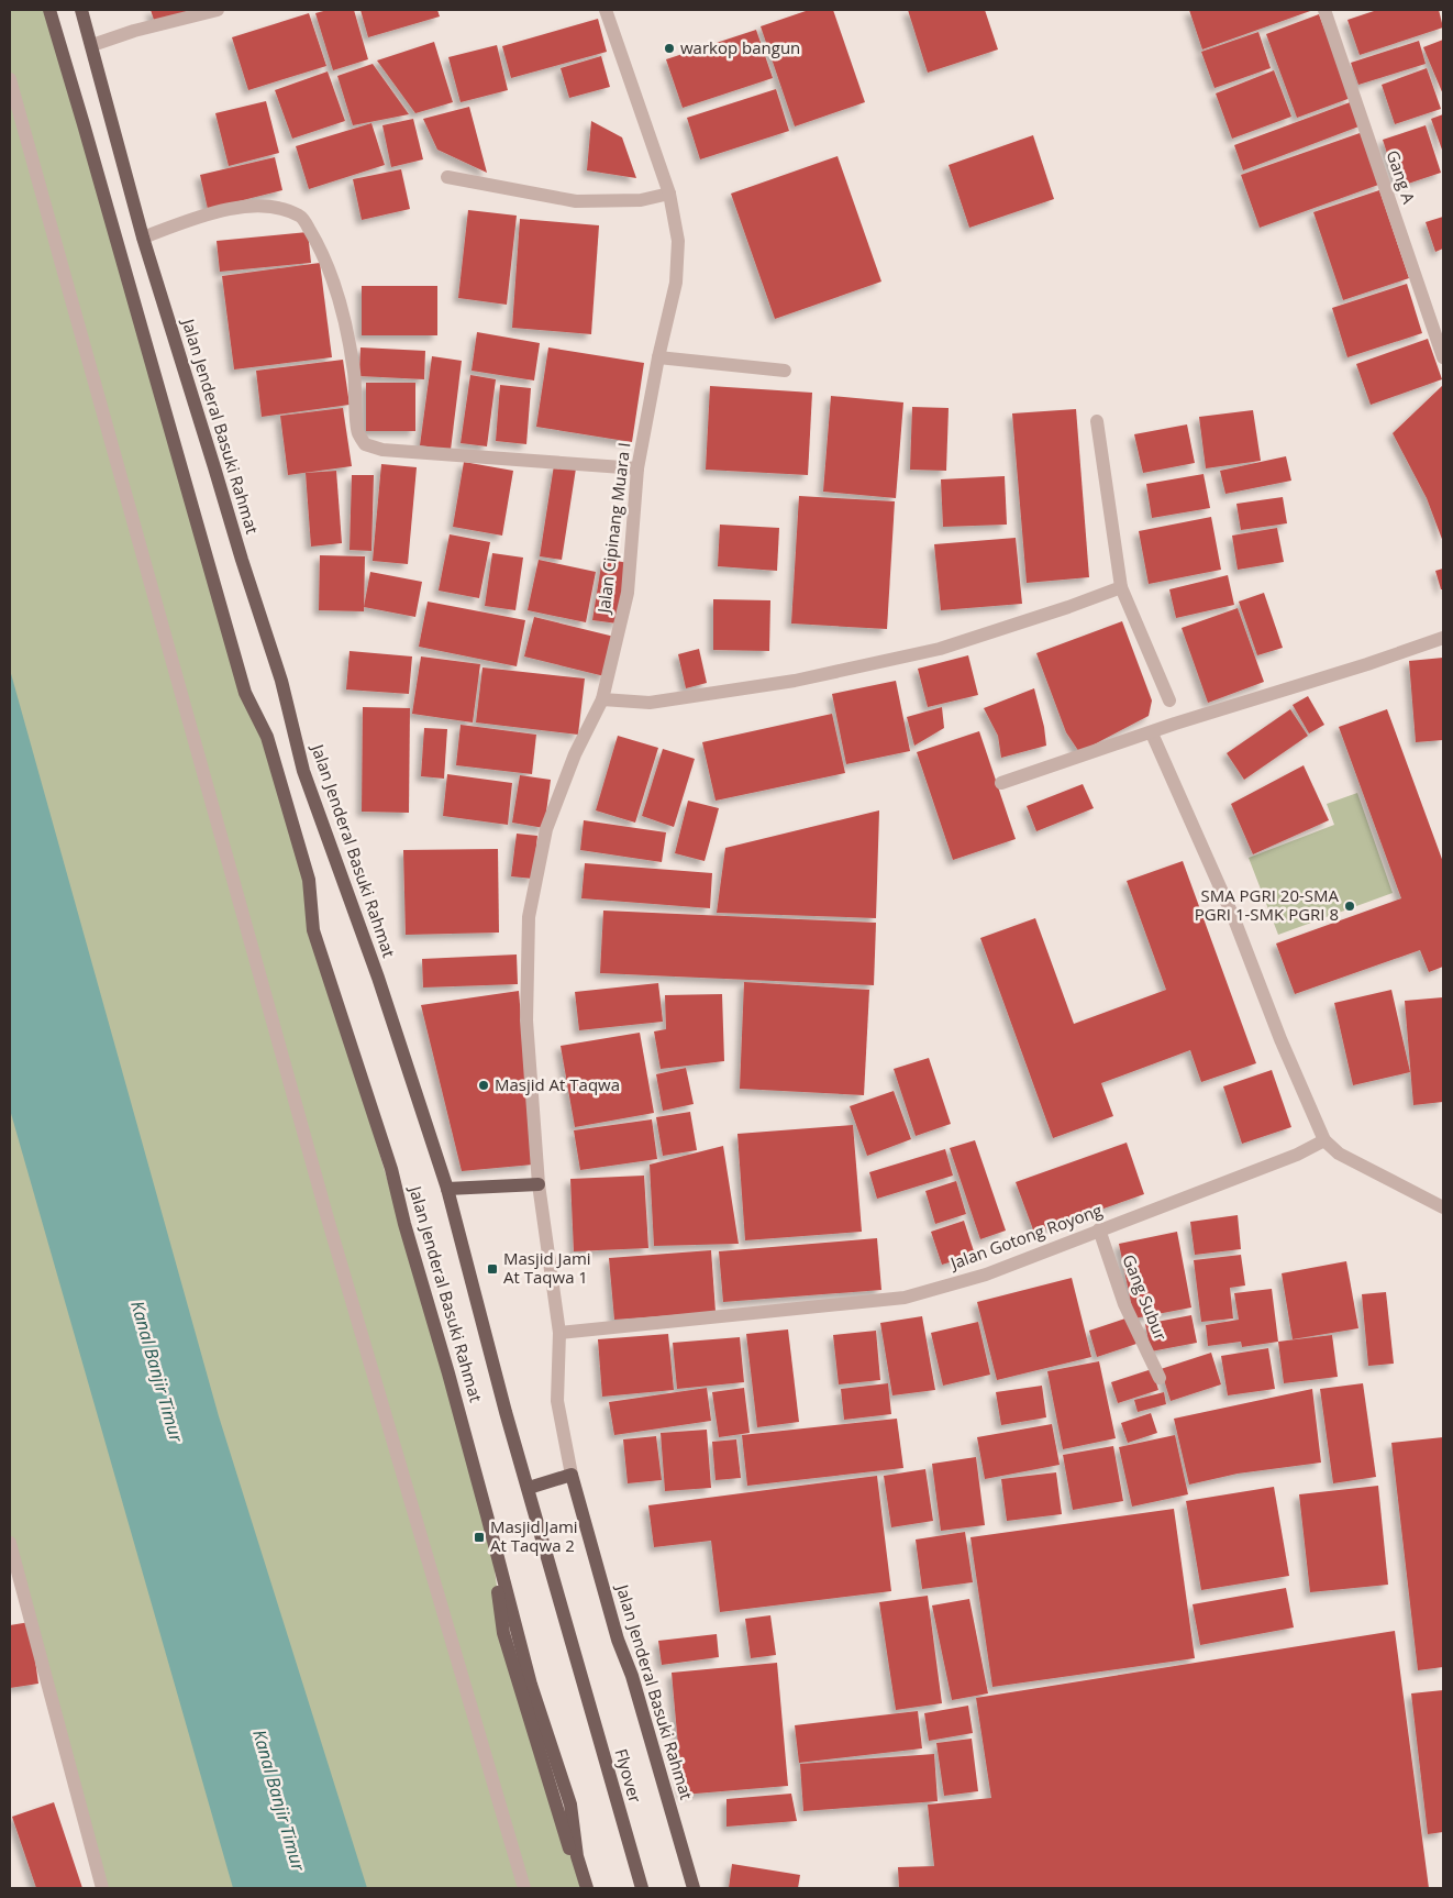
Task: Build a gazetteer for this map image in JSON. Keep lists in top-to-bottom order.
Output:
{
  "streets": {
    "main road": ["Jalan Jenderal Basuki Rahmat", "Flyover"],
    "street": [
      "Gang A",
      "Jalan Cipinang Muara I",
      "Jalan Gotong Royong",
      "Gang Subur"
    ]
  },
  "crossings": [
    ["Jalan Jenderal Basuki Rahmat", "Jalan Cipinang Muara I"],
    ["Jalan Jenderal Basuki Rahmat", "Flyover"],
    ["Jalan Cipinang Muara I", "Jalan Gotong Royong"],
    ["Jalan Gotong Royong", "Gang Subur"]
  ],
  "water": ["Kanal Banjir Timur"],
  "places": {
    "other": ["warkop bangun", "SMA PGRI 20-SMA PGRI 1-SMK PGRI 8", "Masjid At Taqwa"],
    "transit": ["Masjid Jami At Taqwa 1", "Masjid Jami At Taqwa 2"]
  }
}
